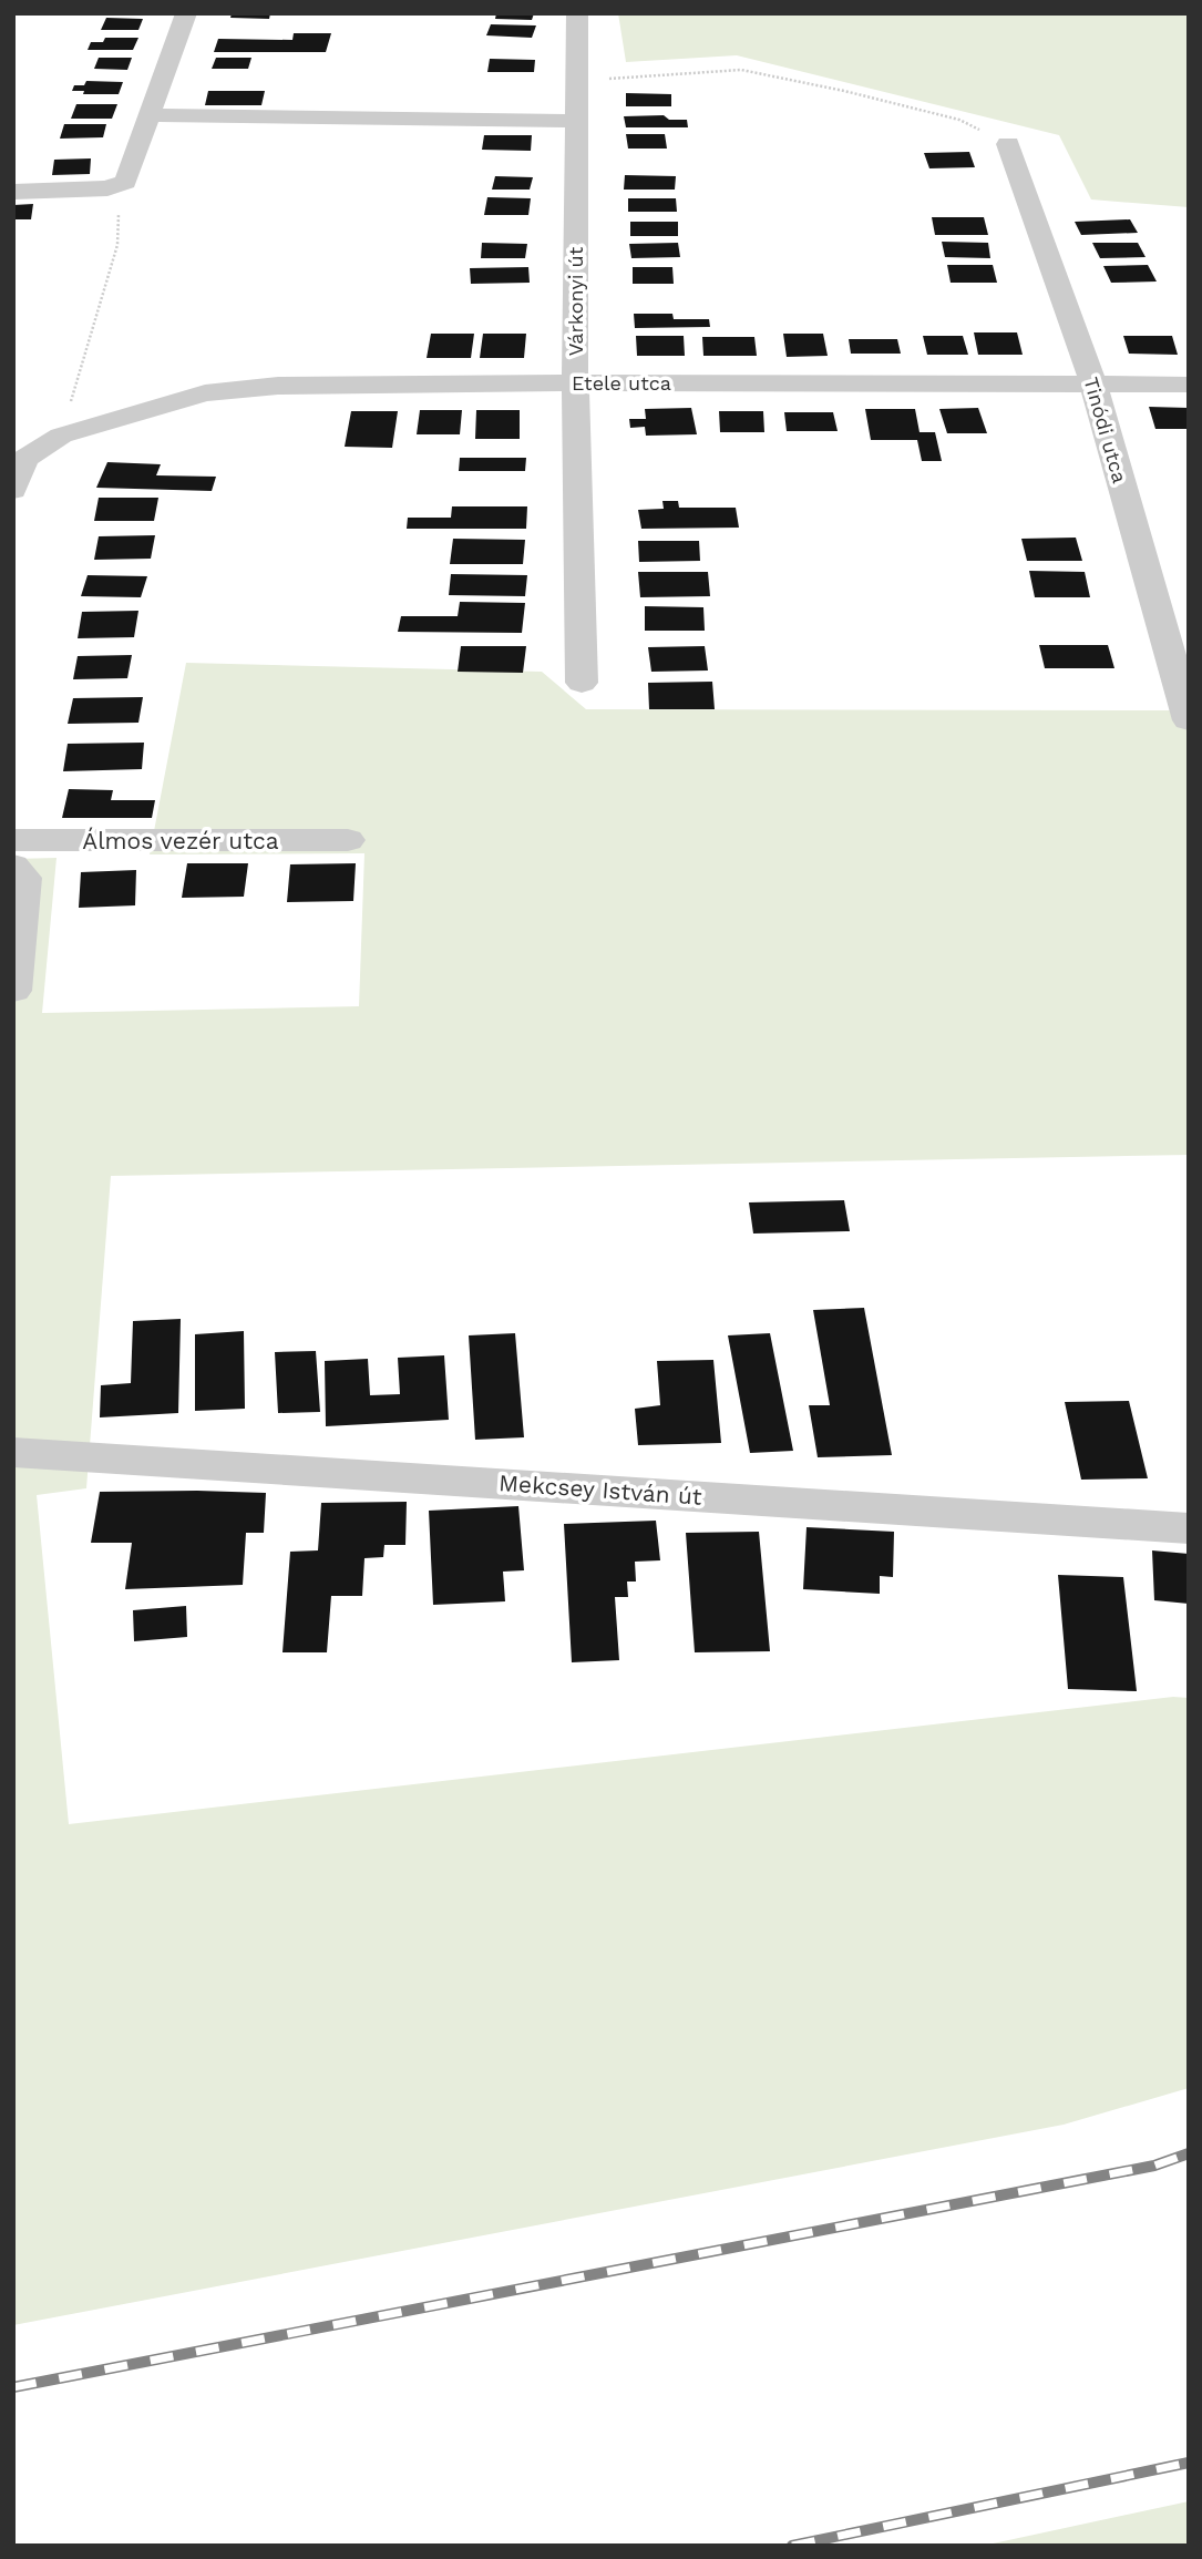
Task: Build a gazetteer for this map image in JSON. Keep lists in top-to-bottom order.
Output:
{
  "streets": {
    "street": [
      "Várkonyi út",
      "Etele utca",
      "Tinódi utca",
      "Álmos vezér utca",
      "Mekcsey István út"
    ]
  },
  "crossings": [
    ["Várkonyi út", "Etele utca"],
    ["Etele utca", "Tinódi utca"]
  ]
}
